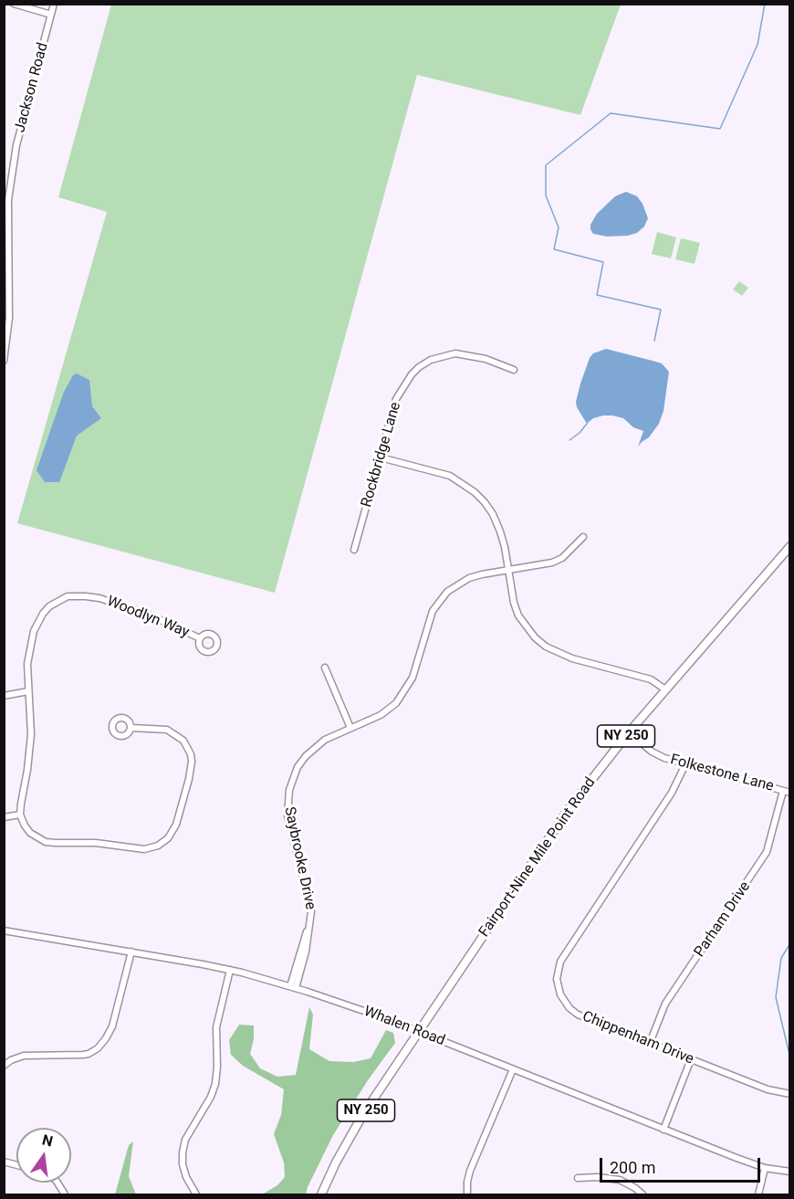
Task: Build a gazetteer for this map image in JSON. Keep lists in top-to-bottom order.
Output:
{
  "streets": {
    "main road": ["NY 250", "Fairport-Nine Mile Point Road"],
    "street": [
      "Jackson Road",
      "Rockbridge Lane",
      "Woodlyn Way",
      "Folkestone Lane",
      "Saybrooke Drive",
      "Parham Drive",
      "Whalen Road",
      "Chippenham Drive"
    ]
  },
  "crossings": [
    ["Folkestone Lane", "Fairport-Nine Mile Point Road"],
    ["Folkestone Lane", "Parham Drive"],
    ["Folkestone Lane", "Chippenham Drive"],
    ["Fairport-Nine Mile Point Road", "Whalen Road"],
    ["Saybrooke Drive", "Whalen Road"],
    ["Parham Drive", "Chippenham Drive"]
  ],
  "scale_bar": "200 m",
  "north": "top"
}
